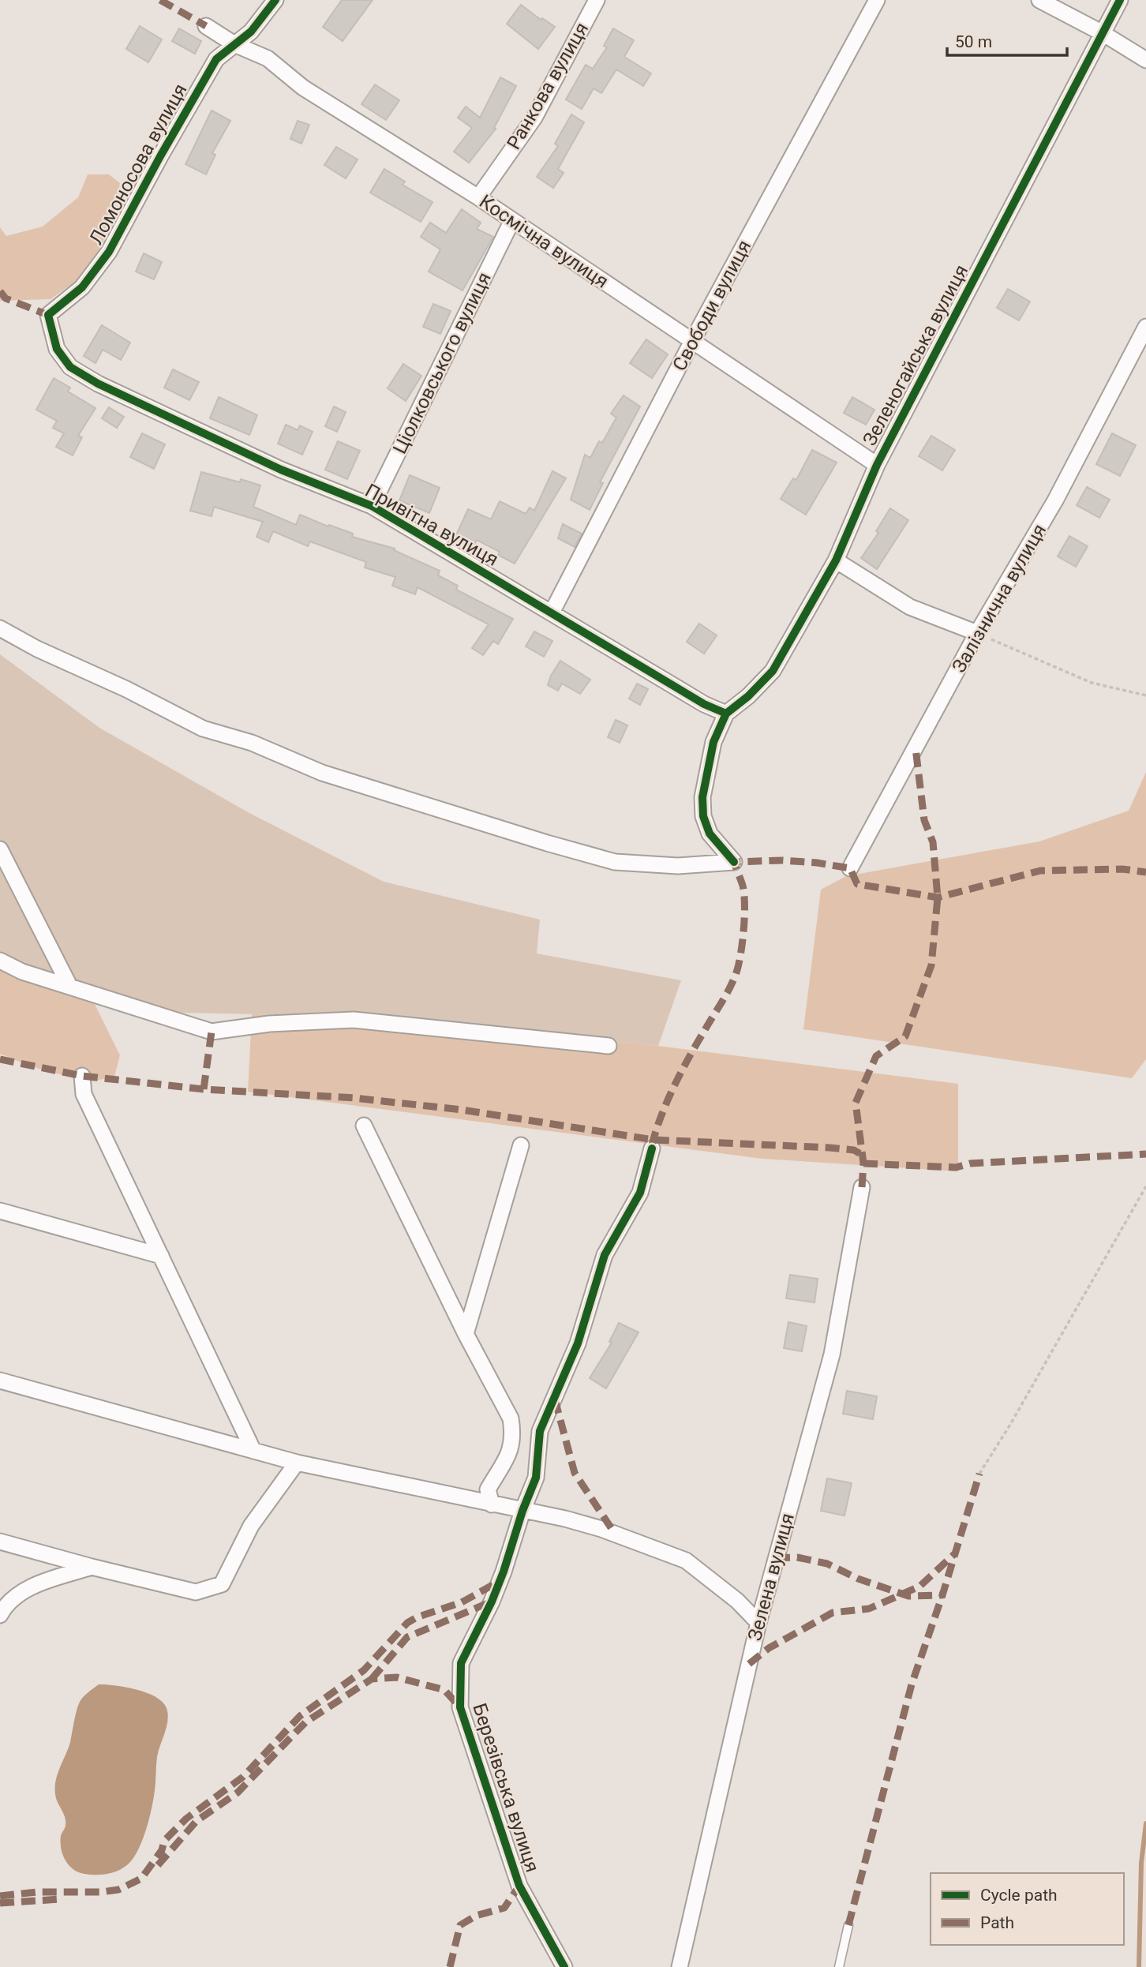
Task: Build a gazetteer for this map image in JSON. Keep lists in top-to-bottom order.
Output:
{
  "streets": {
    "street": [
      "Ранкова вулиця",
      "Ломоносова вулиця",
      "Космічна вулиця",
      "Свободи вулиця",
      "Зеленогайська вулиця",
      "Ціолковського вулиця",
      "Привітна вулиця",
      "Залізнична вулиця",
      "Зелена вулиця",
      "Березівська вулиця"
    ]
  },
  "crossings": [
    ["Ранкова вулиця", "Космічна вулиця"],
    ["Ломоносова вулиця", "Космічна вулиця"],
    ["Ломоносова вулиця", "Привітна вулиця"],
    ["Космічна вулиця", "Свободи вулиця"],
    ["Космічна вулиця", "Зеленогайська вулиця"],
    ["Космічна вулиця", "Ціолковського вулиця"],
    ["Свободи вулиця", "Привітна вулиця"],
    ["Зеленогайська вулиця", "Привітна вулиця"],
    ["Ціолковського вулиця", "Привітна вулиця"]
  ],
  "legend": ["Cycle path", "Path"],
  "scale_bar": "50 m"
}
